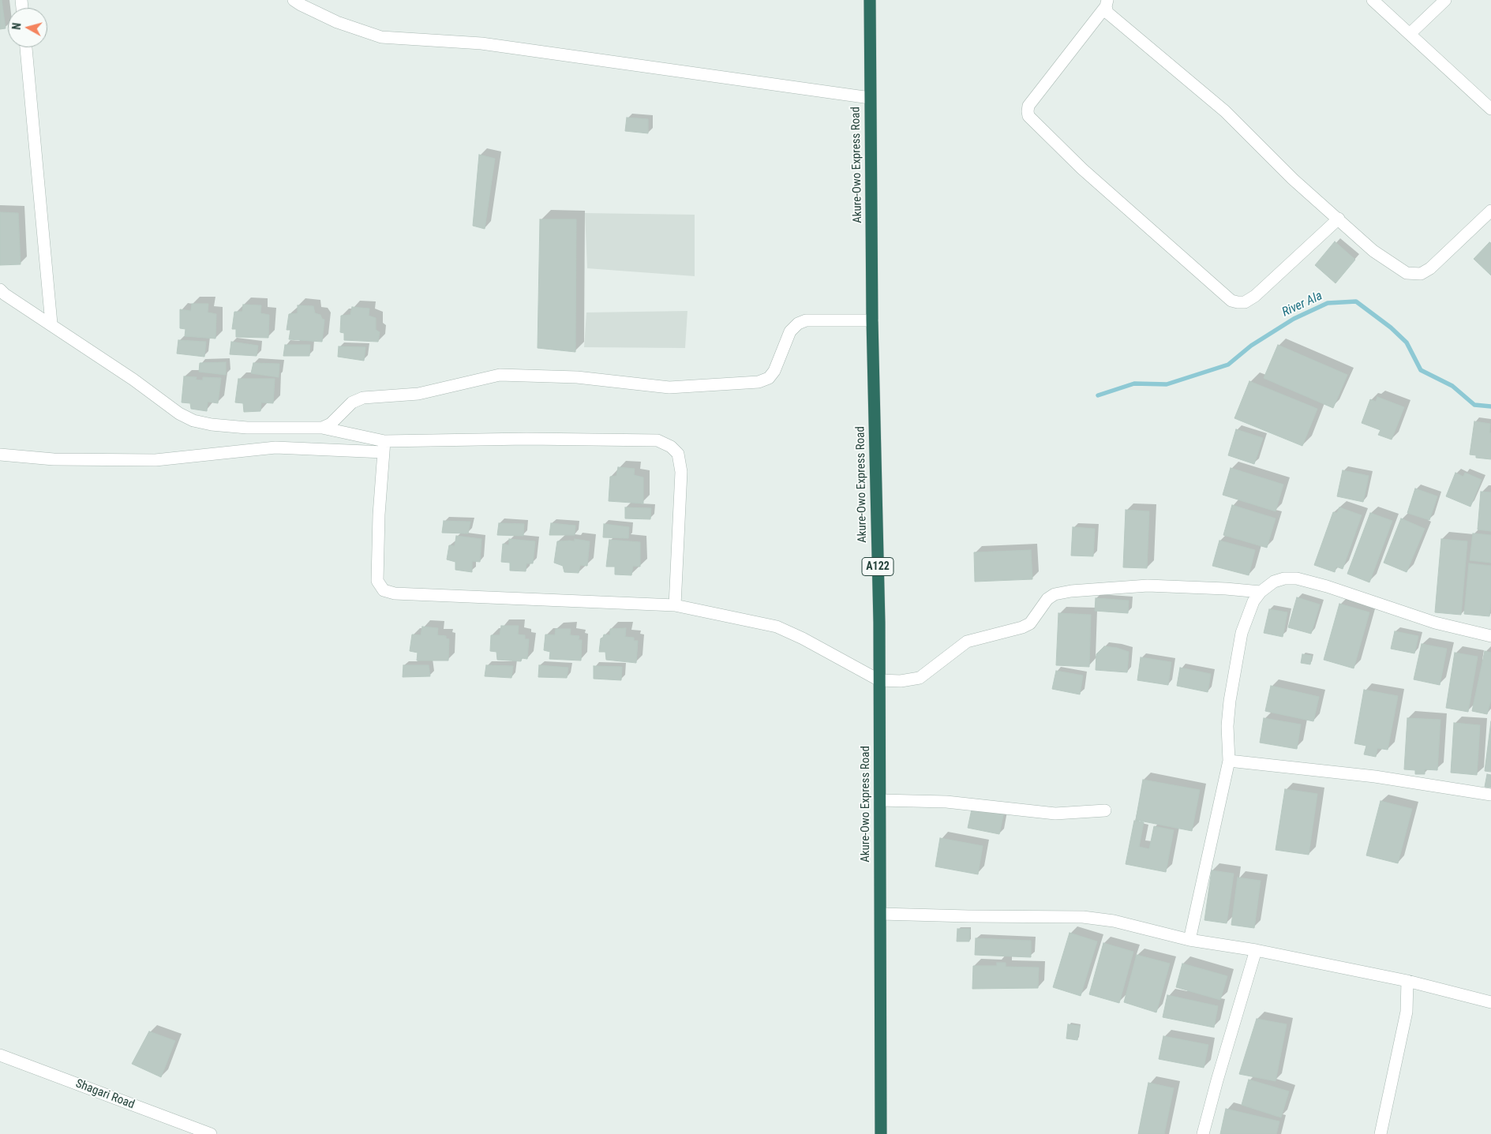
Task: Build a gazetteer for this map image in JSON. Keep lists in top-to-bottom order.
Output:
{
  "streets": {
    "highway": ["Akure-Owo Express Road", "A122"],
    "street": ["Shagari Road"]
  },
  "water": ["River Ala"],
  "north": "left"
}
